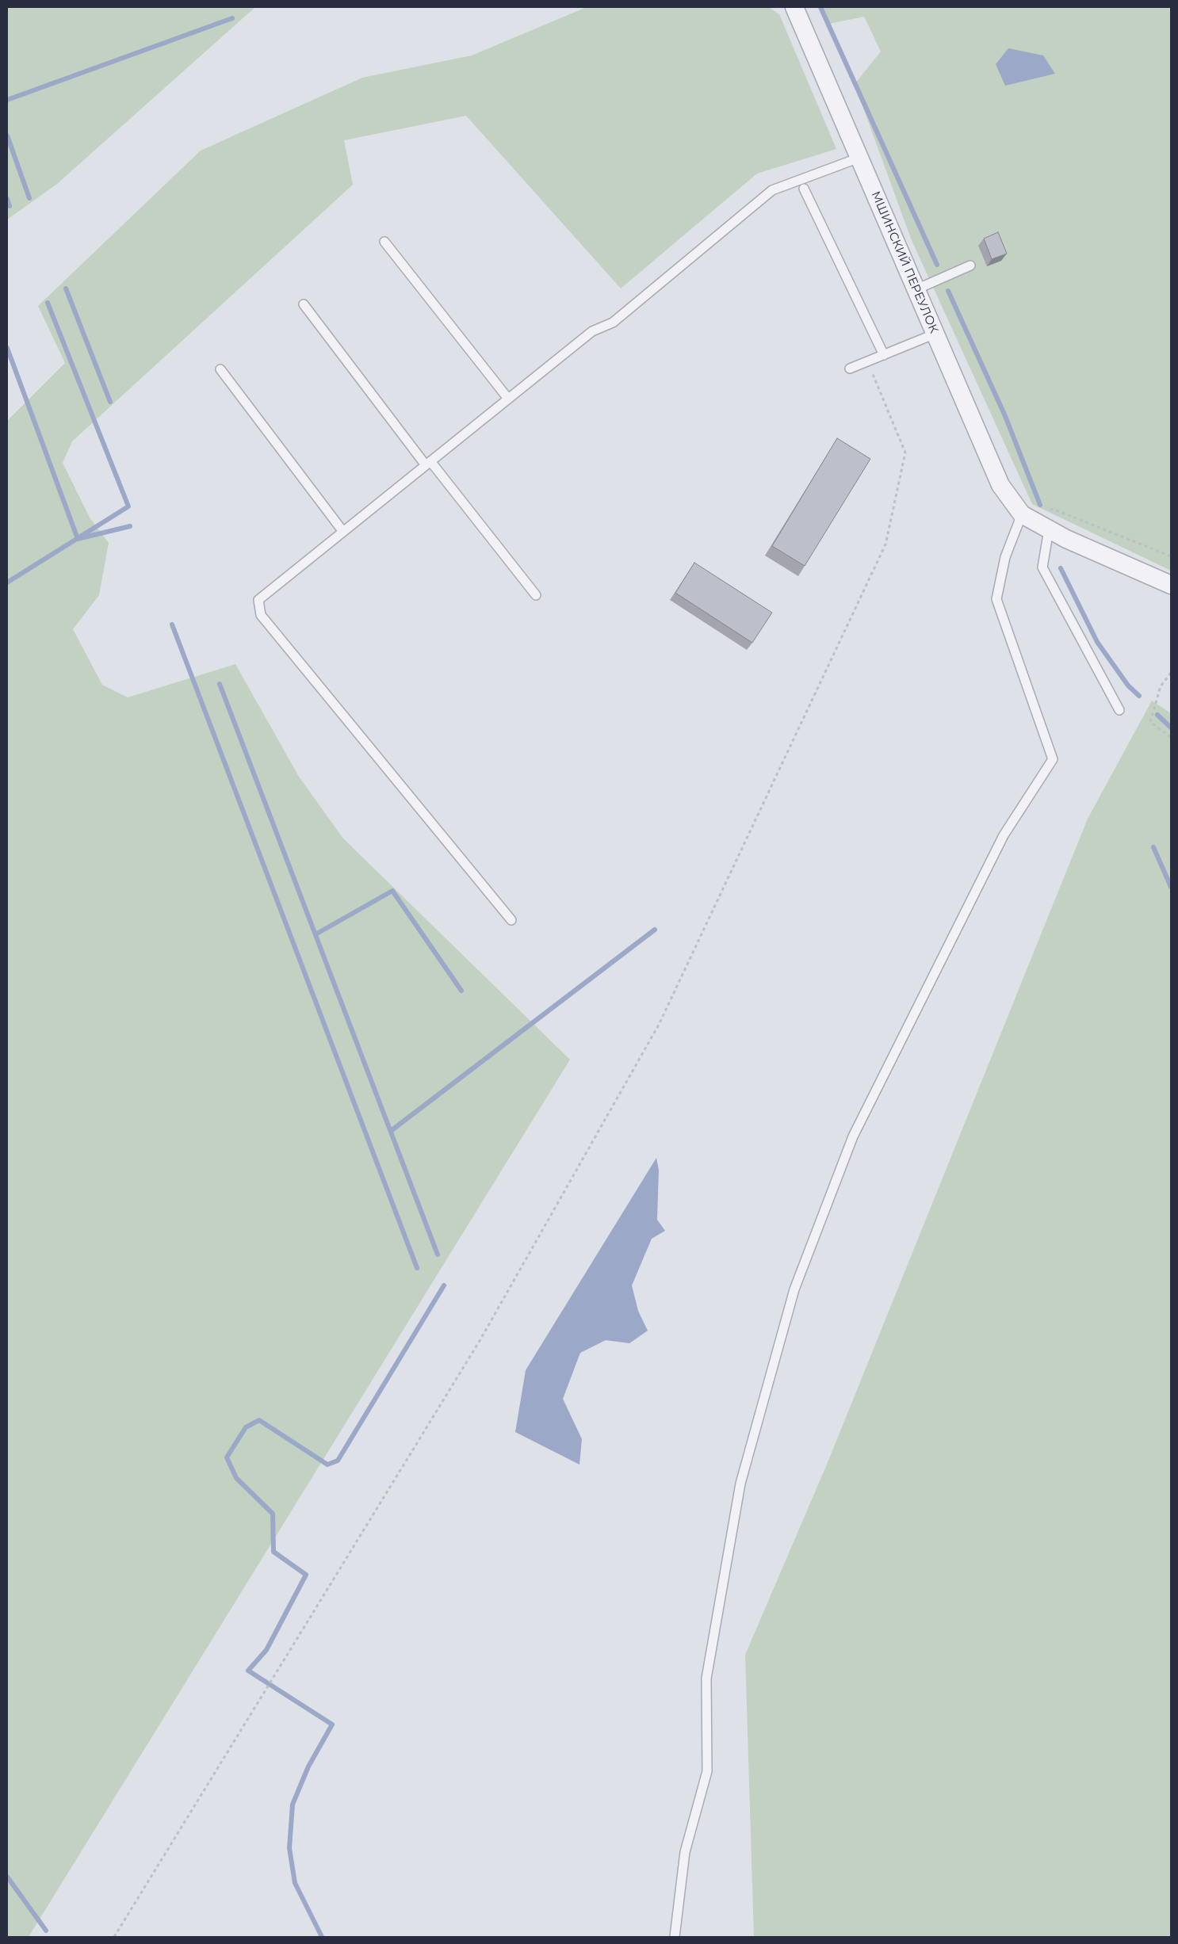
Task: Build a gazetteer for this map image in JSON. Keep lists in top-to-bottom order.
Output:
{
  "streets": {
    "street": ["МШИНСКИЙ ПЕРЕУЛОК"]
  }
}
